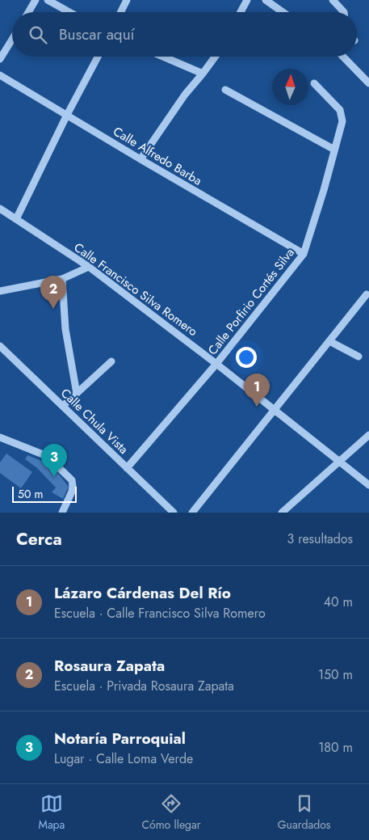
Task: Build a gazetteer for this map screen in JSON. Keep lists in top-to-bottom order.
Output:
{
  "streets": {
    "street": [
      "Calle Alfredo Barba",
      "Calle Francisco Silva Romero",
      "Calle Porfirio Cortés Silva",
      "Calle Chula Vista"
    ]
  },
  "crossings": [
    ["Calle Alfredo Barba", "Calle Porfirio Cortés Silva"],
    ["Calle Francisco Silva Romero", "Calle Porfirio Cortés Silva"],
    ["Calle Porfirio Cortés Silva", "Calle Chula Vista"]
  ],
  "scale_bar": "50 m",
  "north": "top",
  "page": {
    "search": "Buscar aquí",
    "pins": ["2", "1", "3"],
    "scale": "50 m",
    "heading": ["Cerca", "3 resultados"],
    "list": [
      {
        "mark": "1",
        "name": "Lázaro Cárdenas Del Río",
        "note": "Escuela · Calle Francisco Silva Romero",
        "value": "40 m"
      },
      {
        "mark": "2",
        "name": "Rosaura Zapata",
        "note": "Escuela · Privada Rosaura Zapata",
        "value": "150 m"
      },
      {
        "mark": "3",
        "name": "Notaría Parroquial",
        "note": "Lugar · Calle Loma Verde",
        "value": "180 m"
      }
    ],
    "nav": ["Mapa", "Cómo llegar", "Guardados"]
  }
}
